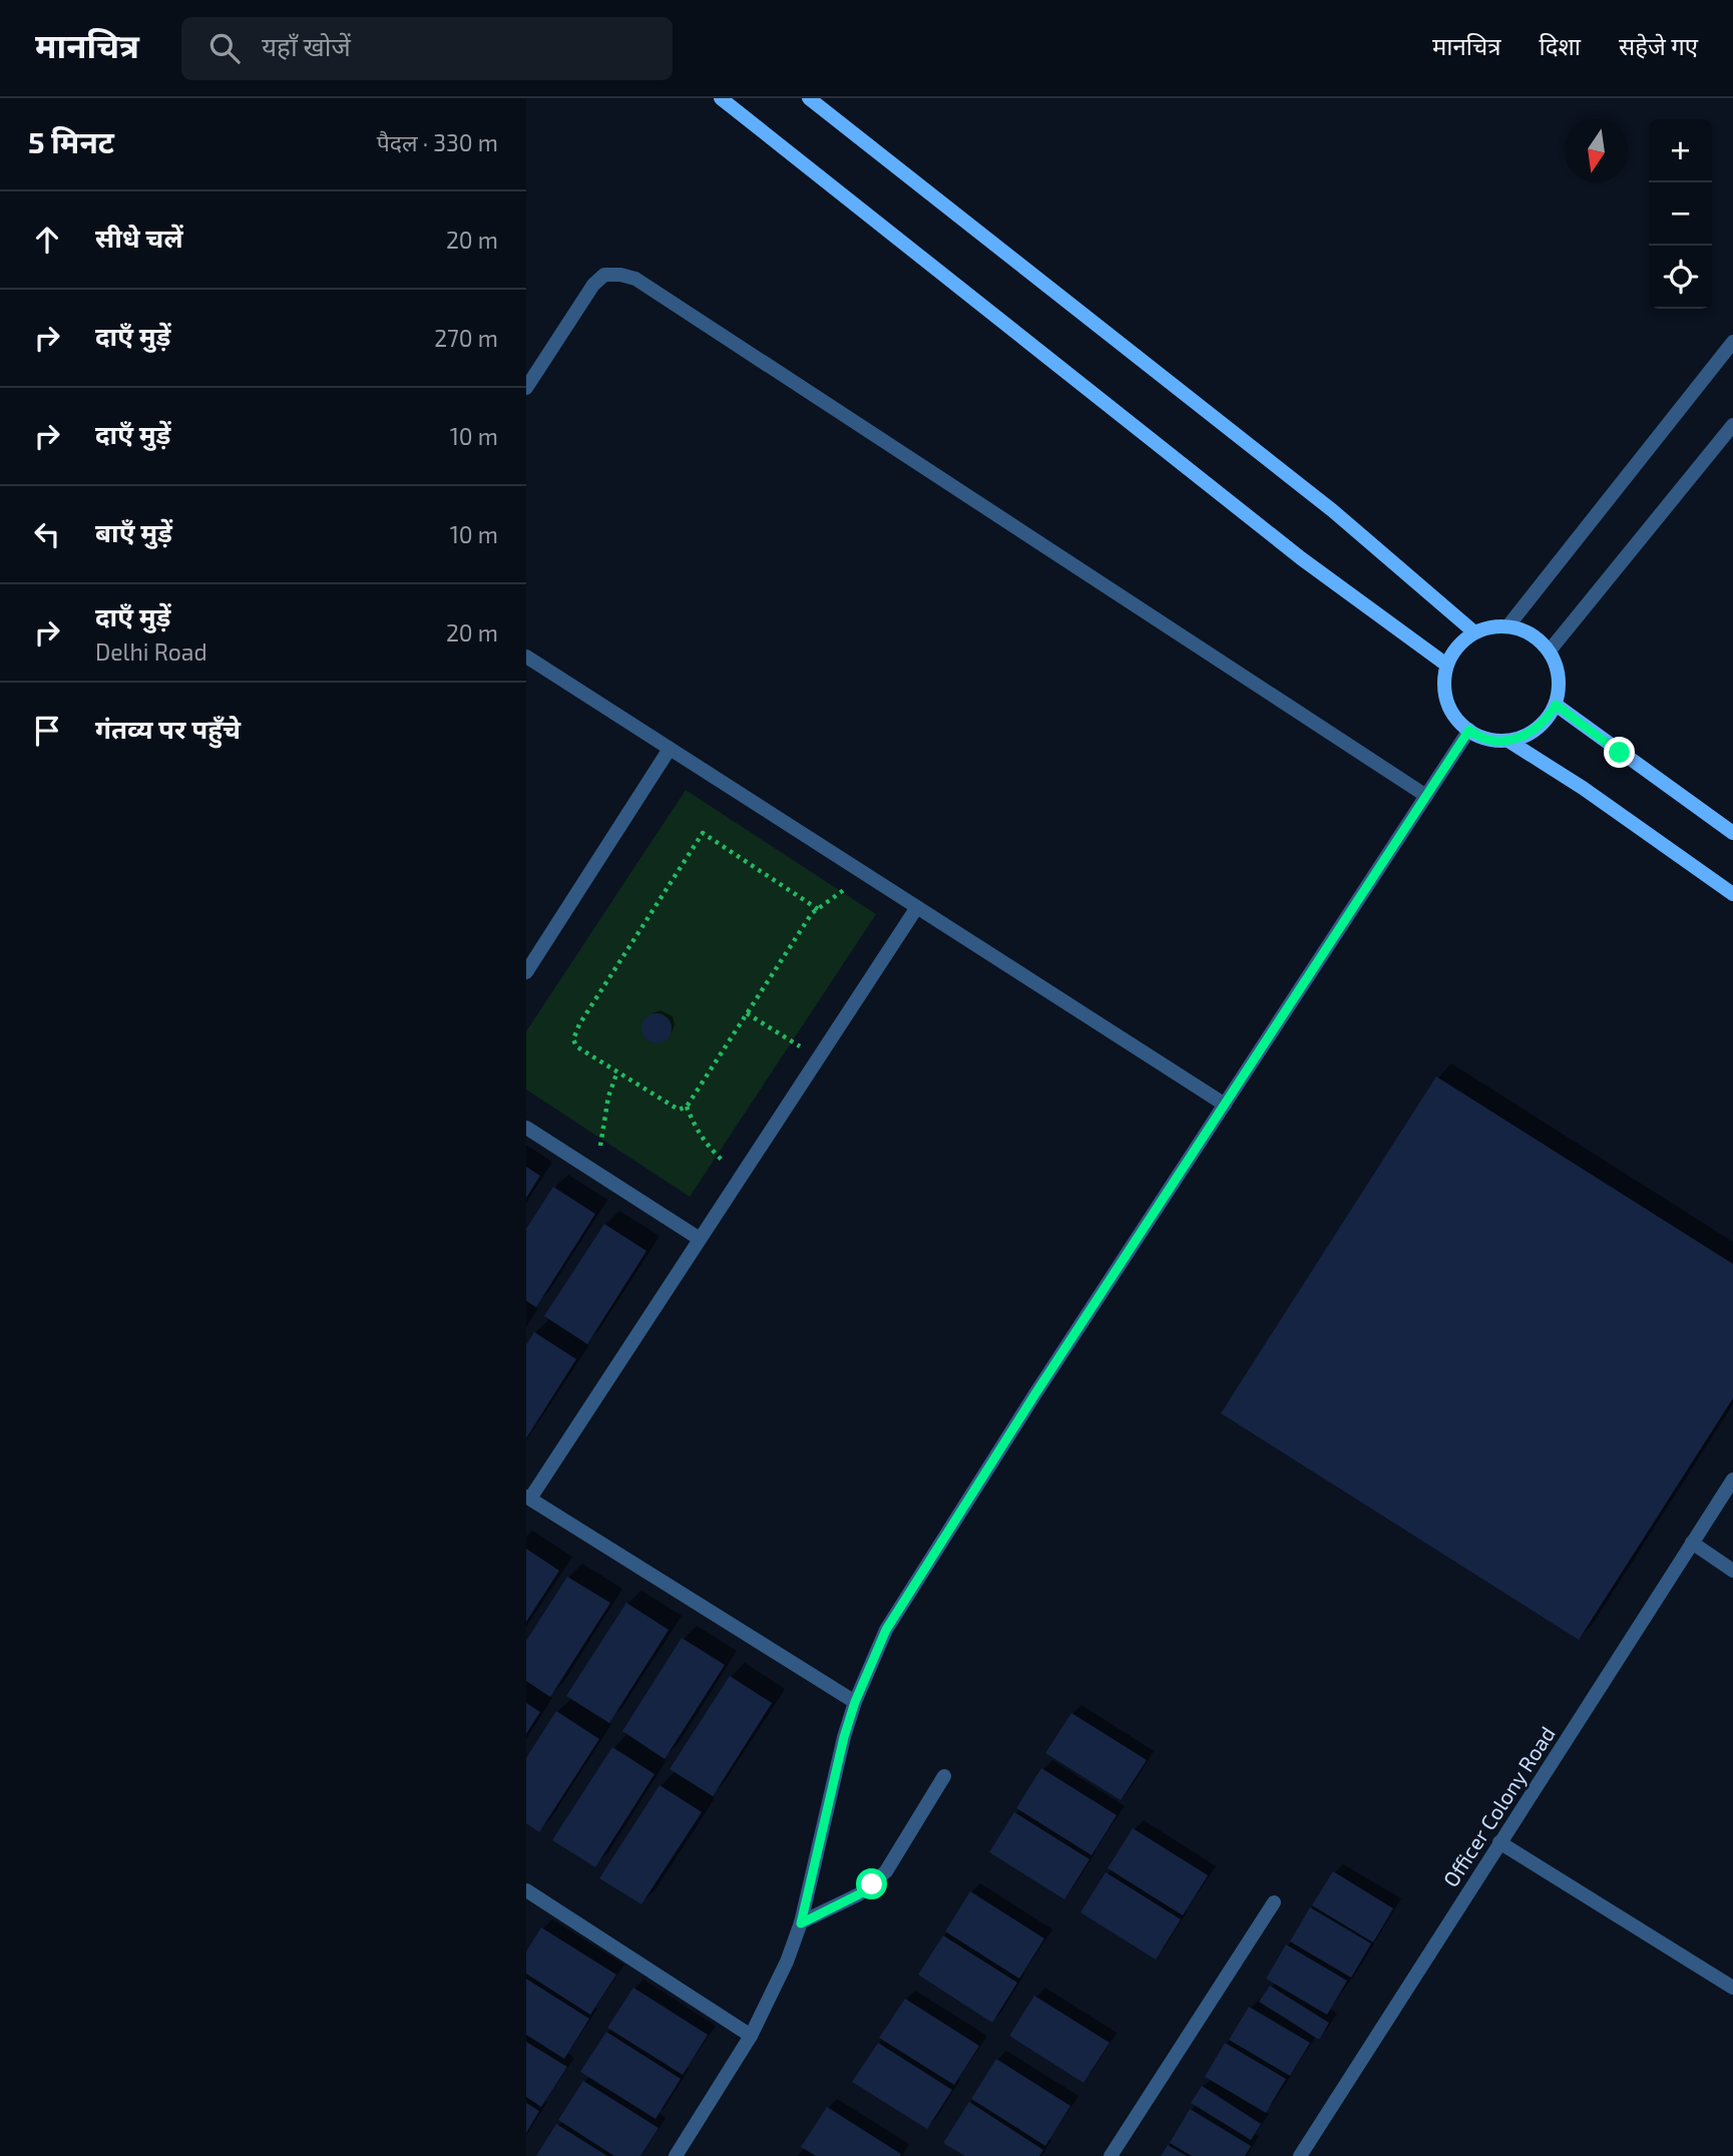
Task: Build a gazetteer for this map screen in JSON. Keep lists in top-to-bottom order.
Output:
{
  "streets": {
    "street": ["Officer Colony Road"]
  },
  "north": "bottom",
  "page": {
    "header": "मानचित्र",
    "search": "यहाँ खोजें",
    "nav": ["मानचित्र", "दिशा", "सहेजे गए"],
    "heading": ["5 मिनट", "पैदल · 330 m"],
    "map_buttons": ["+", "−"],
    "list": [
      ["सीधे चलें", "20 m"],
      ["दाएँ मुड़ें", "270 m"],
      ["दाएँ मुड़ें", "10 m"],
      ["बाएँ मुड़ें", "10 m"],
      ["दाएँ मुड़ें", "Delhi Road", "20 m"],
      "गंतव्य पर पहुँचे"
    ]
  }
}
